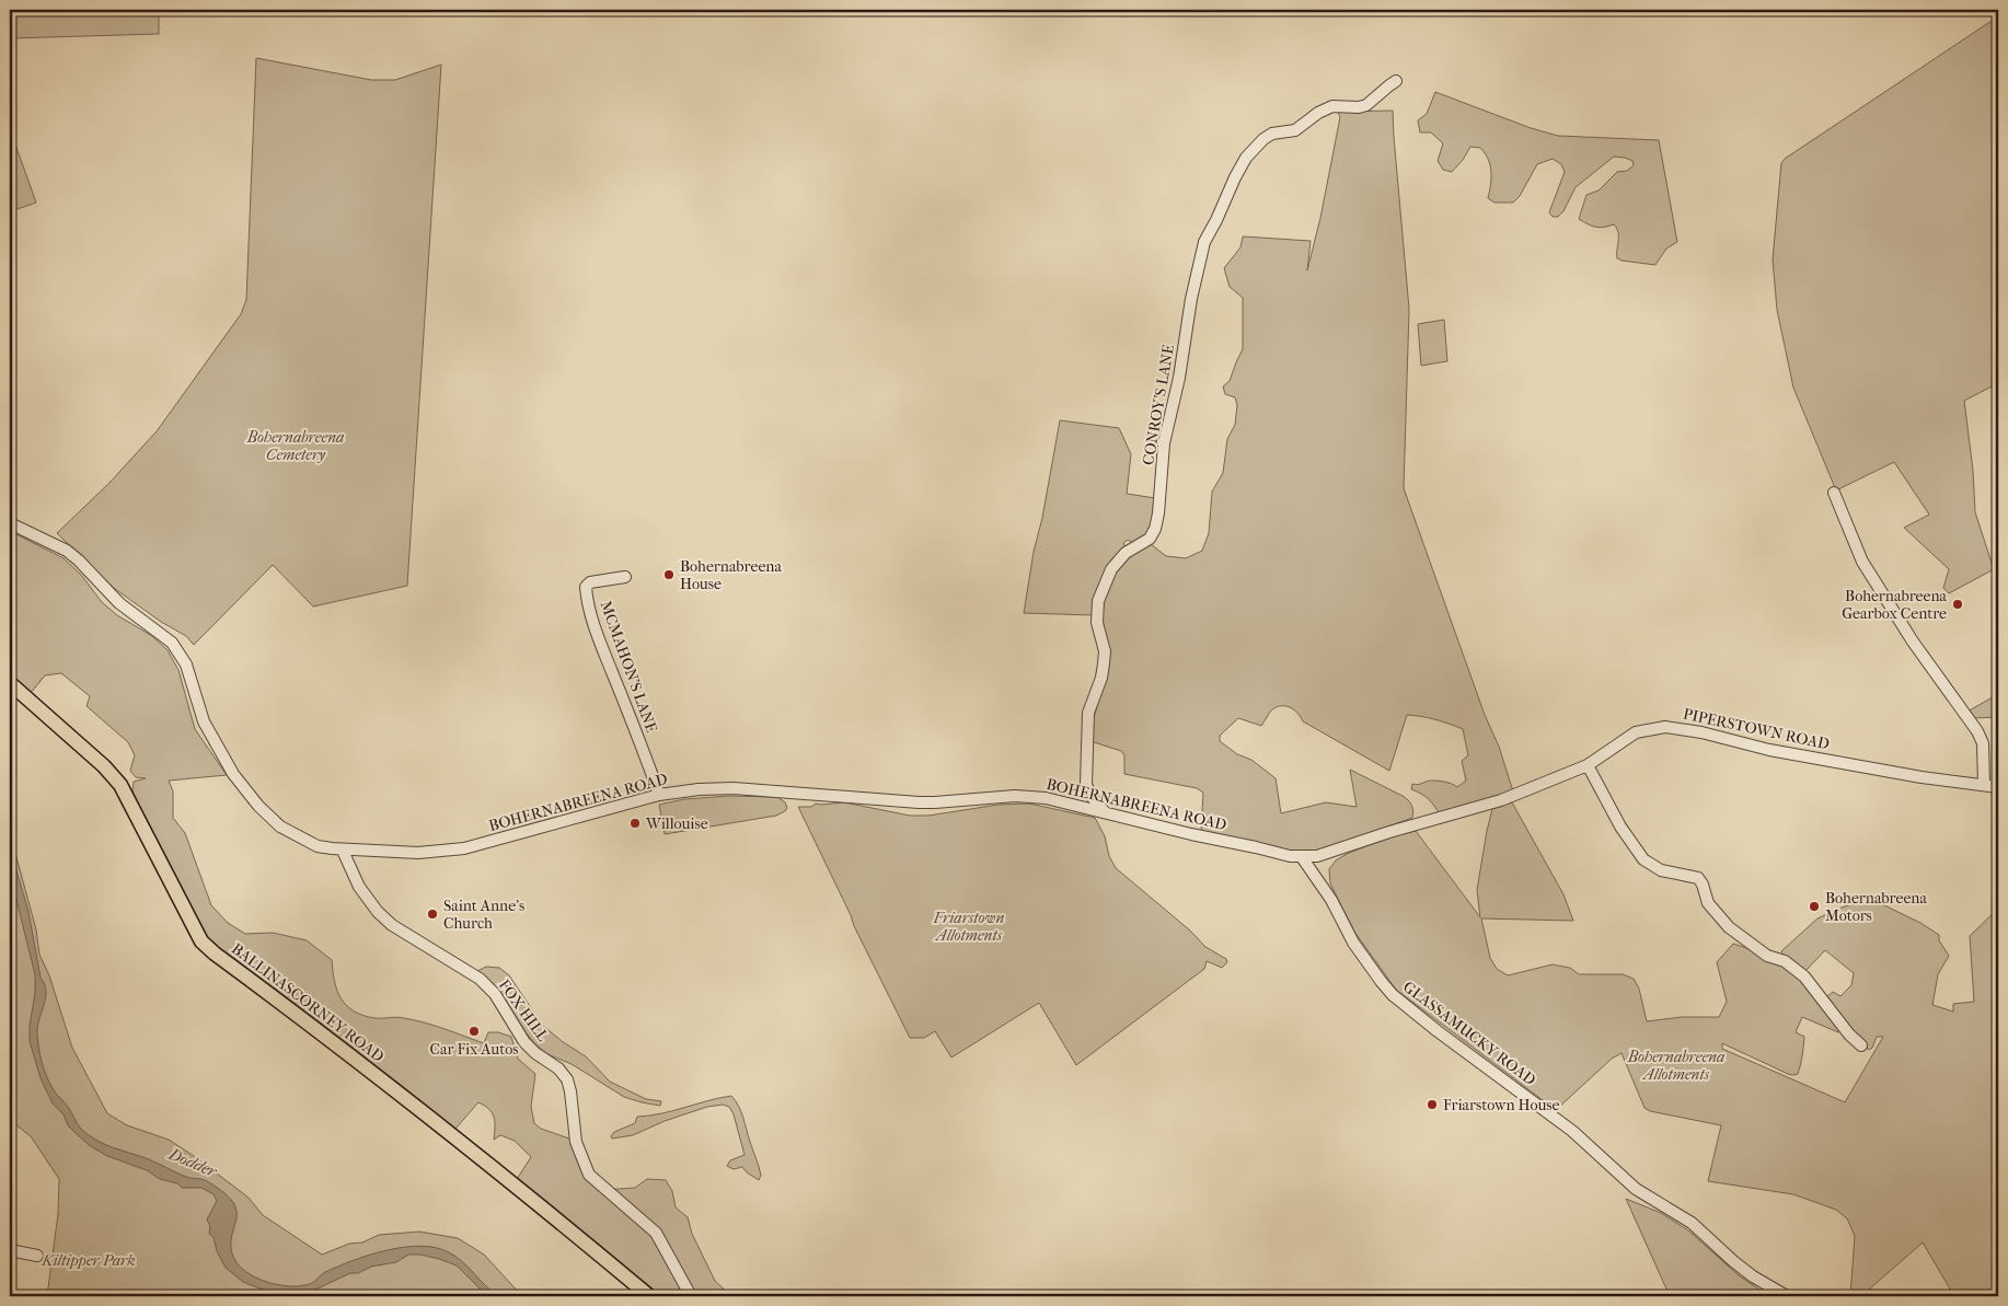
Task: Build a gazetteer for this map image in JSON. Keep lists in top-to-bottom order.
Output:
{
  "streets": {
    "main road": ["BALLINASCORNEY ROAD"],
    "street": [
      "CONROY'S LANE",
      "MCMAHON'S LANE",
      "PIPERSTOWN ROAD",
      "BOHERNABREENA ROAD",
      "FOX HILL",
      "GLASSAMUCKY ROAD"
    ]
  },
  "crossings": [
    ["CONROY'S LANE", "BOHERNABREENA ROAD"],
    ["MCMAHON'S LANE", "BOHERNABREENA ROAD"],
    ["PIPERSTOWN ROAD", "BOHERNABREENA ROAD"],
    ["PIPERSTOWN ROAD", "GLASSAMUCKY ROAD"],
    ["BOHERNABREENA ROAD", "FOX HILL"],
    ["BOHERNABREENA ROAD", "GLASSAMUCKY ROAD"]
  ],
  "water": ["Dodder"],
  "parks": [
    "Bohernabreena Cemetery",
    "Friarstown Allotments",
    "Bohernabreena Allotments",
    "Kiltipper Park"
  ],
  "places": [
    "Bohernabreena House",
    "Bohernabreena Gearbox Centre",
    "Willouise",
    "Bohernabreena Motors",
    "Saint Anne's Church",
    "Car Fix Autos",
    "Friarstown House"
  ]
}
